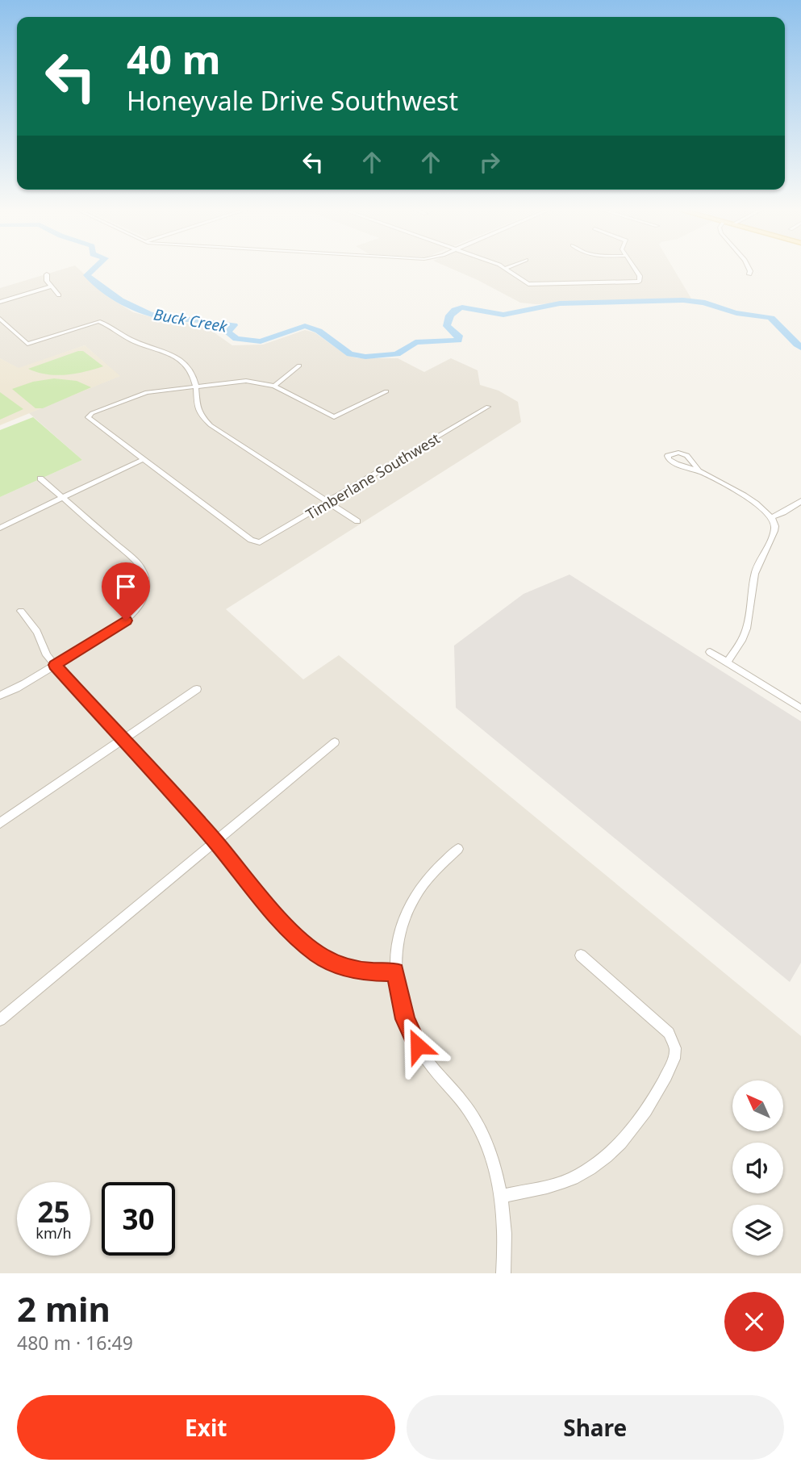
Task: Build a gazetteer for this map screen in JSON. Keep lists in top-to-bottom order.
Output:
{
  "streets": {
    "street": ["Timberlane Southwest"]
  },
  "water": ["Buck Creek"],
  "north": "top left",
  "page": {
    "turn": ["40 m", "Honeyvale Drive Southwest"],
    "speed": "25 km/h",
    "limit": "30",
    "heading": ["2 min", "480 m · 16:49"],
    "buttons": ["Exit", "Share"]
  }
}
